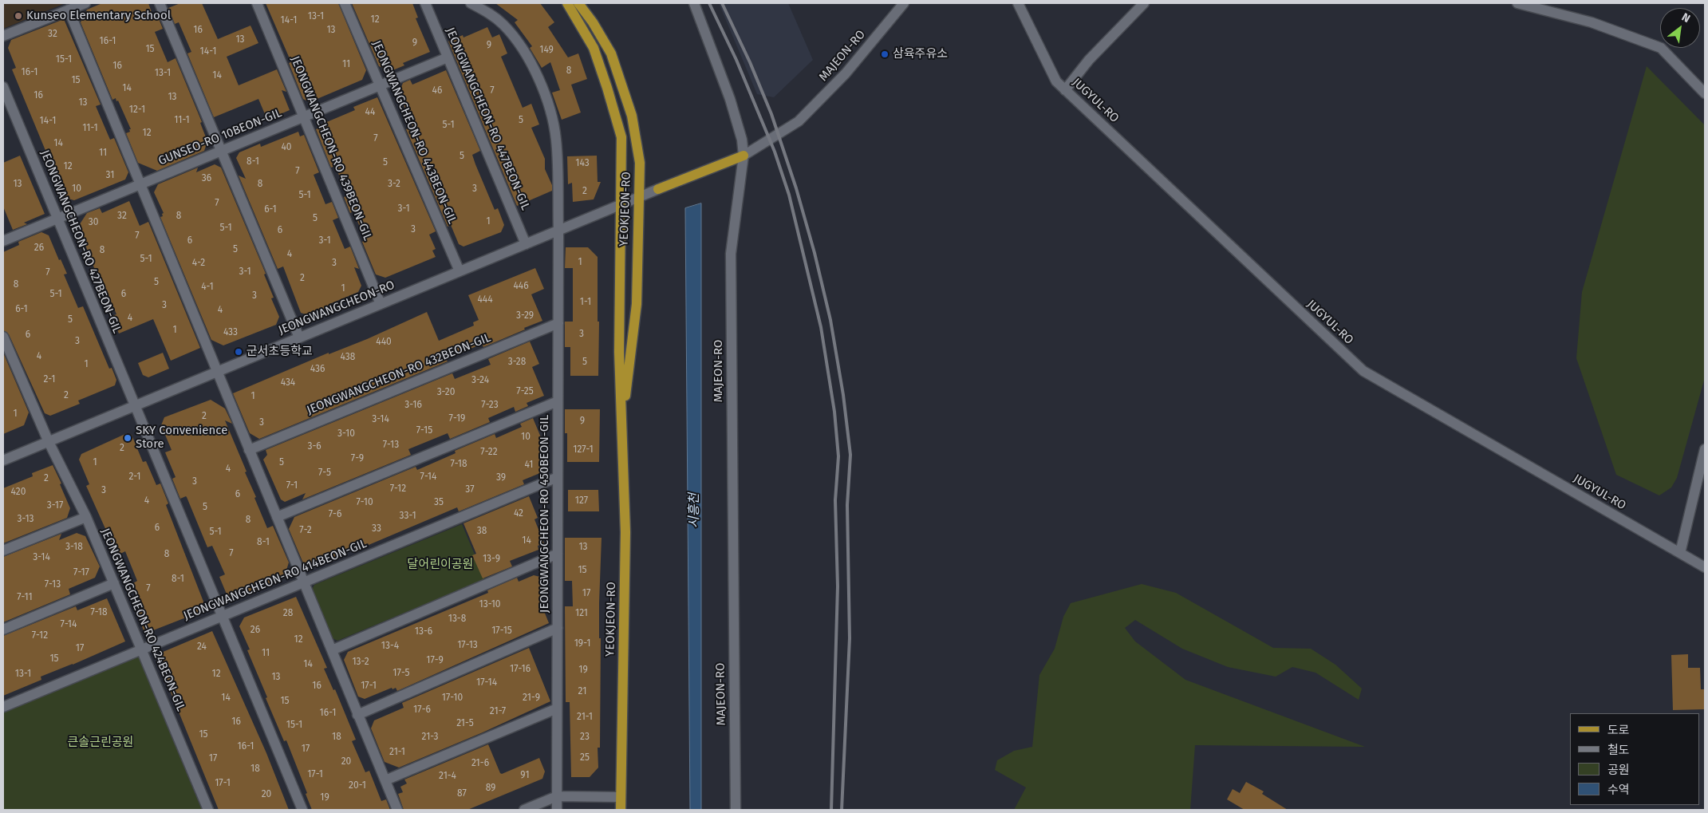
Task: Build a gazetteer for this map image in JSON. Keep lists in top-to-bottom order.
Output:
{
  "streets": {
    "main road": ["YEOKJEON-RO"],
    "street": [
      "MAJEON-RO",
      "JUGYUL-RO",
      "JEONGWANGCHEON-RO 447BEON-GIL",
      "JEONGWANGCHEON-RO 443BEON-GIL",
      "GUNSEO-RO 10BEON-GIL",
      "JEONGWANGCHEON-RO 439BEON-GIL",
      "JEONGWANGCHEON-RO 427BEON-GIL",
      "JEONGWANGCHEON-RO",
      "JEONGWANGCHEON-RO 432BEON-GIL",
      "JEONGWANGCHEON-RO 450BEON-GIL",
      "JEONGWANGCHEON-RO 414BEON-GIL",
      "JEONGWANGCHEON-RO 424BEON-GIL"
    ]
  },
  "crossings": [
    ["JEONGWANGCHEON-RO 447BEON-GIL", "GUNSEO-RO 10BEON-GIL"],
    ["JEONGWANGCHEON-RO 447BEON-GIL", "JEONGWANGCHEON-RO"],
    ["JEONGWANGCHEON-RO 443BEON-GIL", "GUNSEO-RO 10BEON-GIL"],
    ["JEONGWANGCHEON-RO 443BEON-GIL", "JEONGWANGCHEON-RO"],
    ["GUNSEO-RO 10BEON-GIL", "JEONGWANGCHEON-RO 439BEON-GIL"],
    ["GUNSEO-RO 10BEON-GIL", "JEONGWANGCHEON-RO 427BEON-GIL"],
    ["JEONGWANGCHEON-RO 439BEON-GIL", "JEONGWANGCHEON-RO"],
    ["YEOKJEON-RO", "JEONGWANGCHEON-RO"],
    ["JEONGWANGCHEON-RO 427BEON-GIL", "JEONGWANGCHEON-RO"],
    ["JEONGWANGCHEON-RO 427BEON-GIL", "JEONGWANGCHEON-RO 414BEON-GIL"],
    ["JEONGWANGCHEON-RO", "JEONGWANGCHEON-RO 450BEON-GIL"],
    ["JEONGWANGCHEON-RO", "JEONGWANGCHEON-RO 424BEON-GIL"],
    ["JEONGWANGCHEON-RO 432BEON-GIL", "JEONGWANGCHEON-RO 450BEON-GIL"],
    ["JEONGWANGCHEON-RO 450BEON-GIL", "JEONGWANGCHEON-RO 414BEON-GIL"],
    ["JEONGWANGCHEON-RO 414BEON-GIL", "JEONGWANGCHEON-RO 424BEON-GIL"]
  ],
  "water": ["시흥천"],
  "parks": ["달어린이공원", "큰솔근린공원"],
  "places": [
    "Kunseo Elementary School",
    "삼육주유소",
    "군서초등학교",
    "SKY Convenience Store"
  ],
  "house_numbers": [
    "13-1",
    "12",
    "14-1",
    "16",
    "13",
    "32",
    "13",
    "16-1",
    "9",
    "9",
    "15",
    "149",
    "14-1",
    "15-1",
    "11",
    "16",
    "8",
    "16-1",
    "13-1",
    "14",
    "15",
    "14",
    "46",
    "7",
    "16",
    "13",
    "13",
    "12-1",
    "44",
    "11-1",
    "5",
    "14-1",
    "5-1",
    "11-1",
    "12",
    "7",
    "14",
    "40",
    "11",
    "5",
    "8-1",
    "5",
    "143",
    "12",
    "7",
    "31",
    "36",
    "13",
    "8",
    "3-2",
    "10",
    "3",
    "2",
    "5-1",
    "7",
    "3-1",
    "6-1",
    "32",
    "8",
    "5",
    "1",
    "30",
    "5-1",
    "3",
    "6",
    "7",
    "6",
    "3-1",
    "26",
    "5",
    "8",
    "4",
    "5-1",
    "1",
    "4-2",
    "3",
    "3-1",
    "7",
    "2",
    "5",
    "8",
    "446",
    "4-1",
    "1",
    "5-1",
    "6",
    "3",
    "444",
    "1-1",
    "3",
    "6-1",
    "4",
    "3-29",
    "4",
    "5",
    "1",
    "433",
    "3",
    "6",
    "3",
    "440",
    "4",
    "438",
    "3-28",
    "5",
    "1",
    "436",
    "2-1",
    "3-24",
    "434",
    "7-25",
    "3-20",
    "2",
    "1",
    "3-16",
    "7-23",
    "1",
    "2",
    "7-19",
    "3-14",
    "9",
    "3",
    "7-15",
    "3-10",
    "10",
    "7-13",
    "3-6",
    "2",
    "127-1",
    "7-22",
    "7-9",
    "1",
    "5",
    "7-18",
    "41",
    "4",
    "7-5",
    "2-1",
    "7-14",
    "39",
    "2",
    "3",
    "7-1",
    "7-12",
    "37",
    "3",
    "420",
    "6",
    "4",
    "127",
    "7-10",
    "35",
    "3-17",
    "5",
    "42",
    "7-6",
    "33-1",
    "3-13",
    "8",
    "6",
    "33",
    "7-2",
    "38",
    "5-1",
    "14",
    "8-1",
    "3-18",
    "13",
    "7",
    "8",
    "3-14",
    "13-9",
    "15",
    "7-17",
    "8-1",
    "7-13",
    "7",
    "17",
    "7-11",
    "13-10",
    "7-18",
    "28",
    "121",
    "13-8",
    "7-14",
    "26",
    "17-15",
    "13-6",
    "7-12",
    "12",
    "19-1",
    "17-13",
    "13-4",
    "24",
    "17",
    "11",
    "15",
    "17-9",
    "13-2",
    "14",
    "17-16",
    "19",
    "17-5",
    "13-1",
    "12",
    "13",
    "17-14",
    "16",
    "17-1",
    "21",
    "14",
    "17-10",
    "21-9",
    "15",
    "17-6",
    "21-7",
    "16-1",
    "21-1",
    "16",
    "21-5",
    "15-1",
    "15",
    "18",
    "21-3",
    "23",
    "16-1",
    "17",
    "21-1",
    "25",
    "17",
    "20",
    "21-6",
    "18",
    "17-1",
    "91",
    "21-4",
    "17-1",
    "20-1",
    "89",
    "87",
    "20",
    "19"
  ],
  "legend": [
    "도로",
    "철도",
    "공원",
    "수역"
  ],
  "north": "top right"
}
